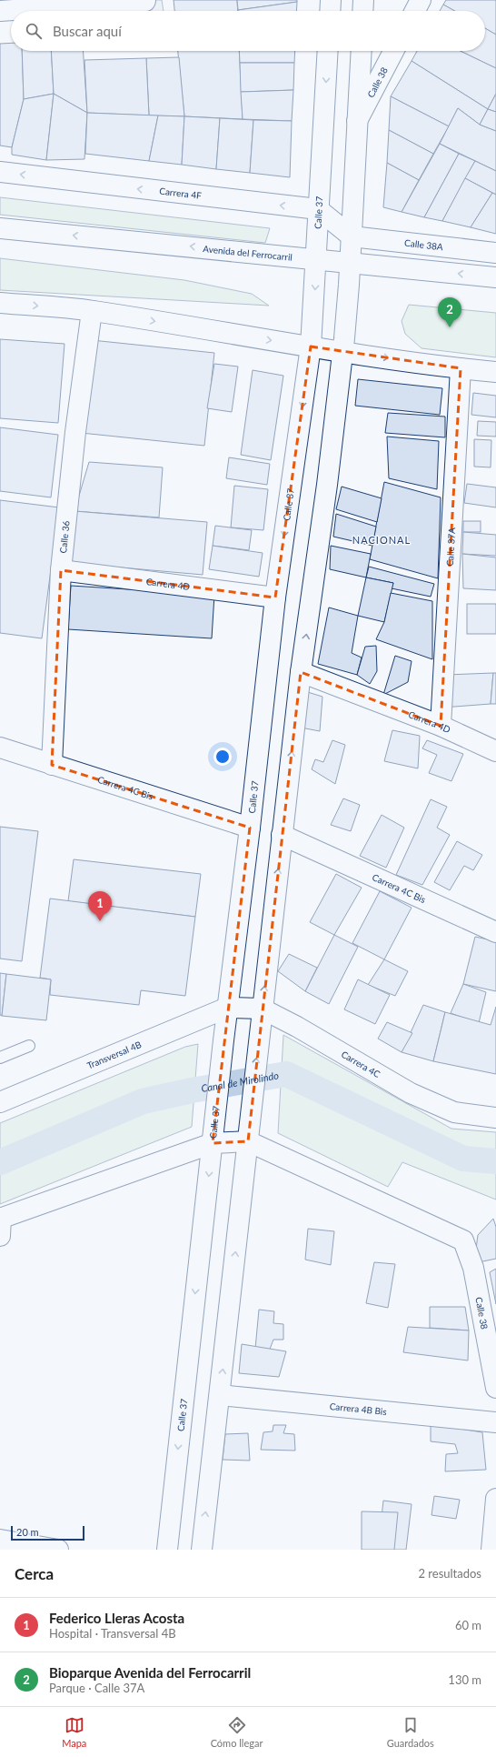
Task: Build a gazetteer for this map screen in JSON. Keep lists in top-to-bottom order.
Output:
{
  "streets": {
    "street": [
      "Calle 38",
      "Carrera 4F",
      "Calle 37",
      "Calle 38A",
      "Avenida del Ferrocarril",
      "Calle 36",
      "Calle 37A",
      "Carrera 4D",
      "Carrera 4C Bis",
      "Transversal 4B",
      "Carrera 4C",
      "Carrera 4B Bis"
    ]
  },
  "crossings": [
    ["Carrera 4F", "Calle 37"],
    ["Calle 37", "Avenida del Ferrocarril"],
    ["Calle 37", "Carrera 4D"],
    ["Calle 37", "Carrera 4C Bis"],
    ["Calle 37", "Transversal 4B"],
    ["Calle 37", "Carrera 4C"],
    ["Calle 36", "Carrera 4D"],
    ["Calle 36", "Carrera 4C Bis"],
    ["Calle 37A", "Carrera 4D"],
    ["Transversal 4B", "Carrera 4C"]
  ],
  "districts": ["NACIONAL"],
  "water": ["Canal de Mirolindo"],
  "scale_bar": "20 m",
  "page": {
    "search": "Buscar aquí",
    "pins": ["2", "1"],
    "scale": "20 m",
    "heading": ["Cerca", "2 resultados"],
    "list": [
      {
        "mark": "1",
        "name": "Federico Lleras Acosta",
        "note": "Hospital · Transversal 4B",
        "value": "60 m"
      },
      {
        "mark": "2",
        "name": "Bioparque Avenida del Ferrocarril",
        "note": "Parque · Calle 37A",
        "value": "130 m"
      }
    ],
    "nav": ["Mapa", "Cómo llegar", "Guardados"]
  }
}
